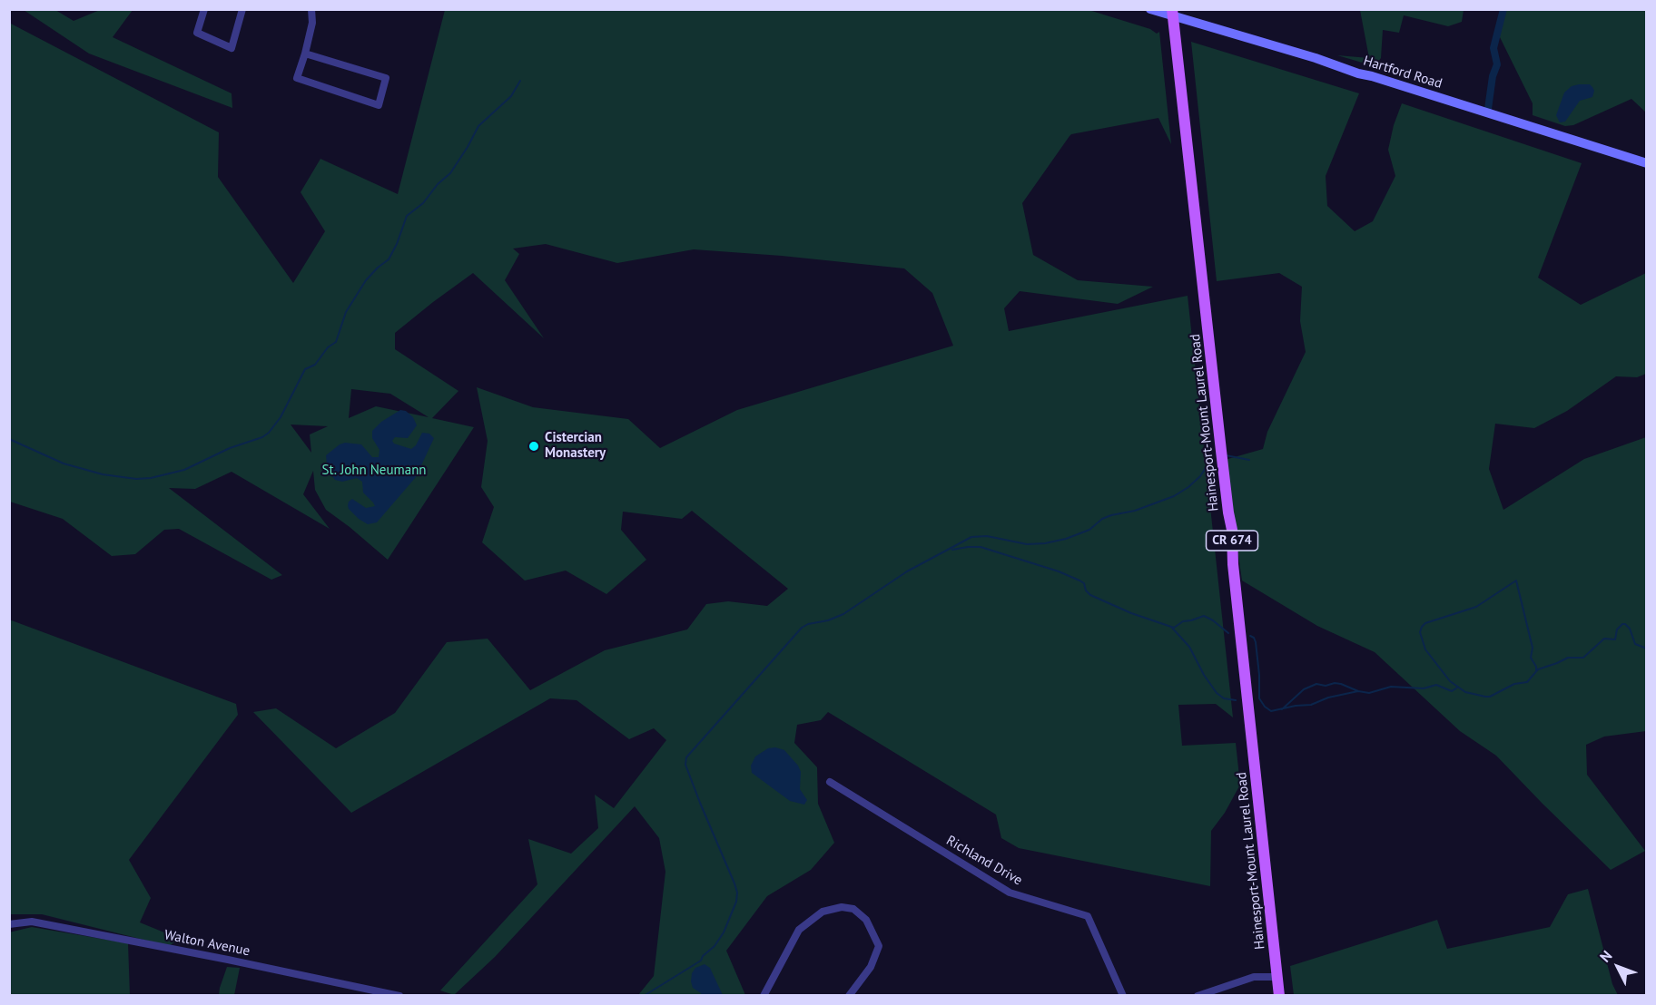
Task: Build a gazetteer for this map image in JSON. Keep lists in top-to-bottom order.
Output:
{
  "streets": {
    "main road": ["Hainesport-Mount Laurel Road", "CR 674"],
    "street": ["Hartford Road", "Richland Drive", "Walton Avenue"]
  },
  "crossings": [
    ["Hartford Road", "Hainesport-Mount Laurel Road"]
  ],
  "parks": ["St. John Neumann"],
  "places": ["Cistercian Monastery"],
  "north": "top left"
}
